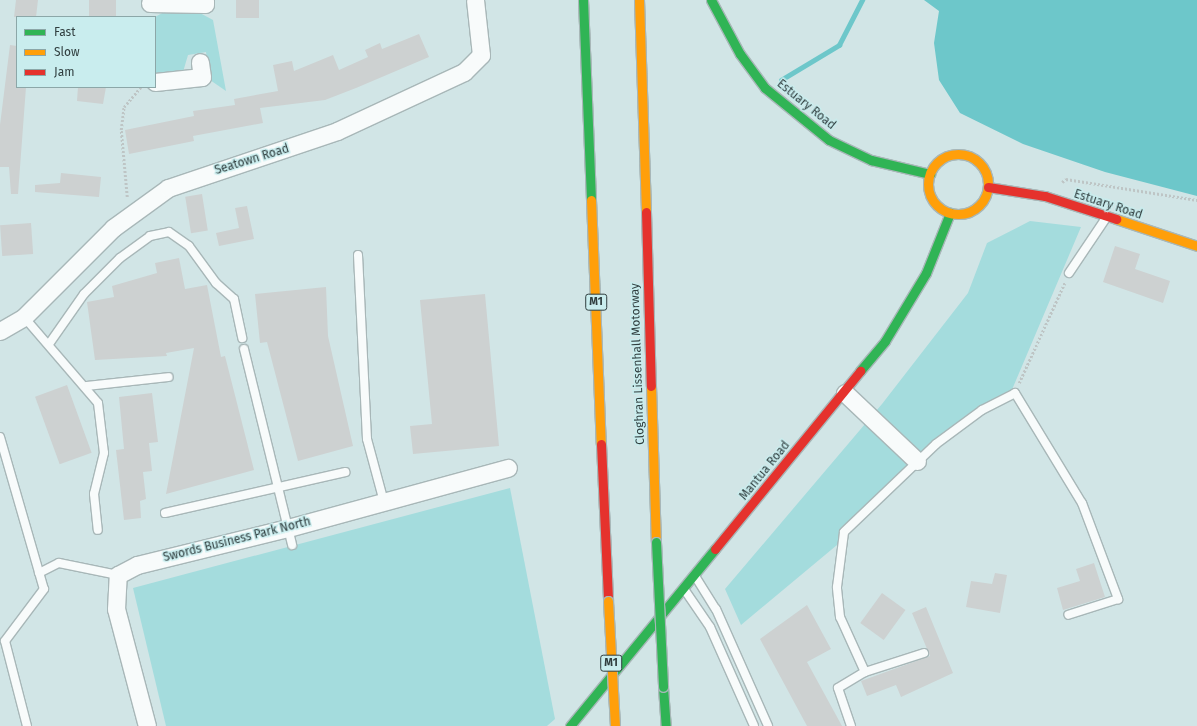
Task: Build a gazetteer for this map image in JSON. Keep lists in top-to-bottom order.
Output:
{
  "streets": {
    "main road": [
      "Estuary Road",
      "M1",
      "Cloghran Lissenhall Motorway",
      "Mantua Road"
    ],
    "street": ["Seatown Road", "Swords Business Park North"]
  },
  "crossings": [
    ["Estuary Road", "Mantua Road"]
  ],
  "legend": ["Fast", "Slow", "Jam"]
}
